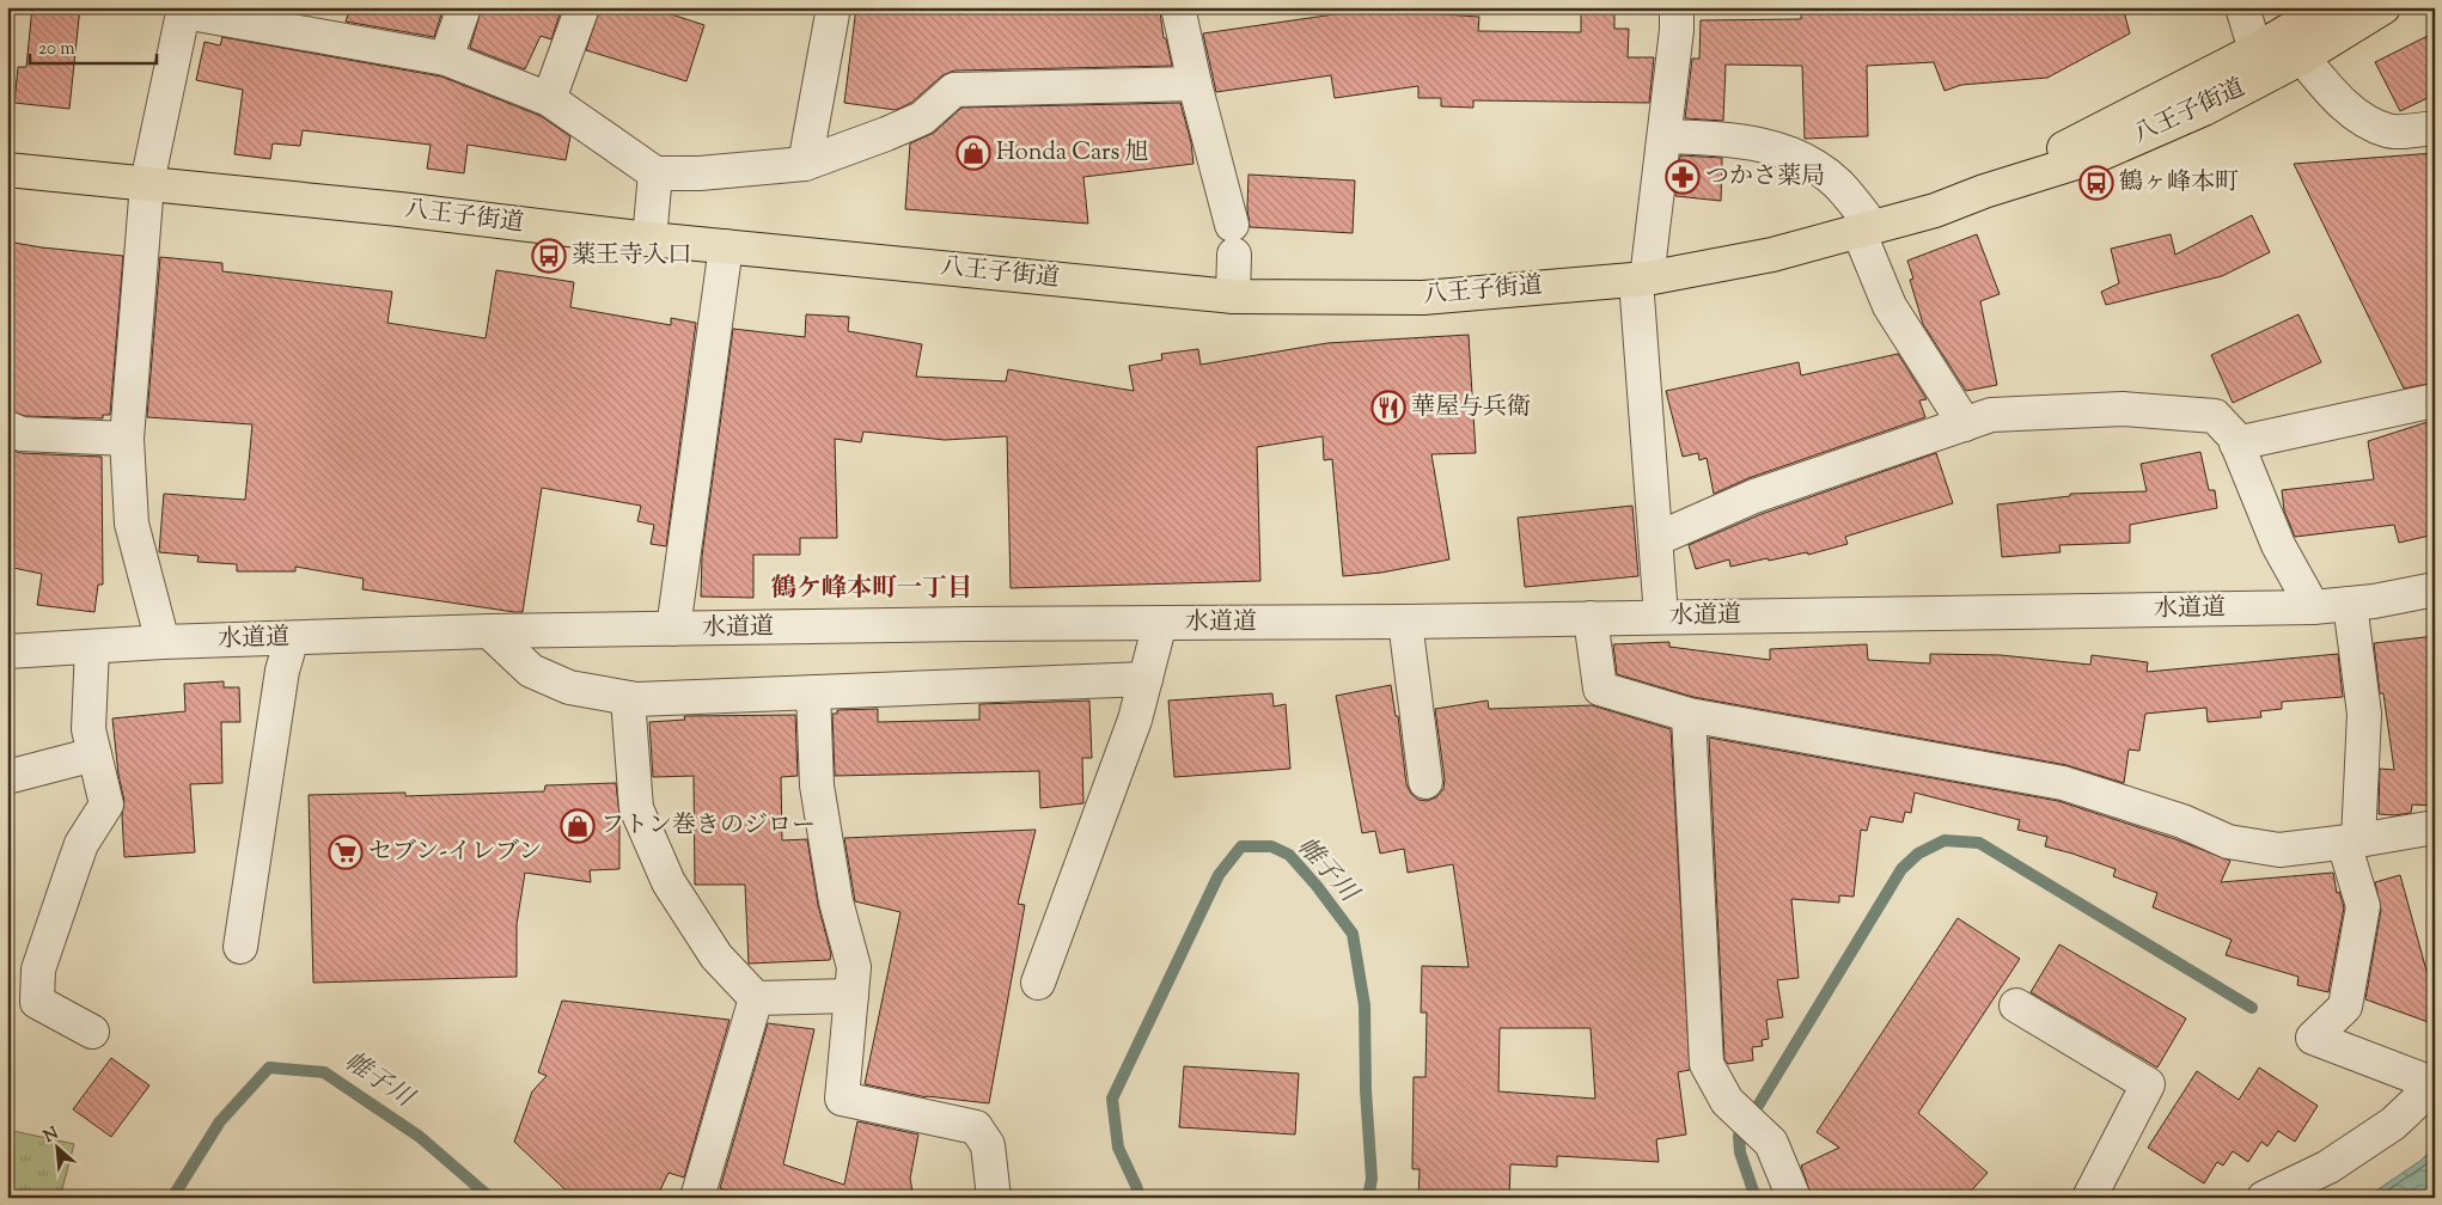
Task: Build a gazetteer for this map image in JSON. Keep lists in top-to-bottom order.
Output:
{
  "streets": {
    "highway": ["八王子街道"],
    "street": ["水道道"]
  },
  "districts": ["鶴ケ峰本町一丁目"],
  "water": ["帷子川"],
  "places": {
    "shop": ["Honda Cars 旭", "フトン巻きのジロー"],
    "pharmacy": ["つかさ薬局"],
    "bus stop": ["鶴ヶ峰本町", "薬王寺入口"],
    "restaurant": ["華屋与兵衛"],
    "supermarket": ["セブン-イレブン"]
  },
  "scale_bar": "20 m",
  "north": "top left"
}
